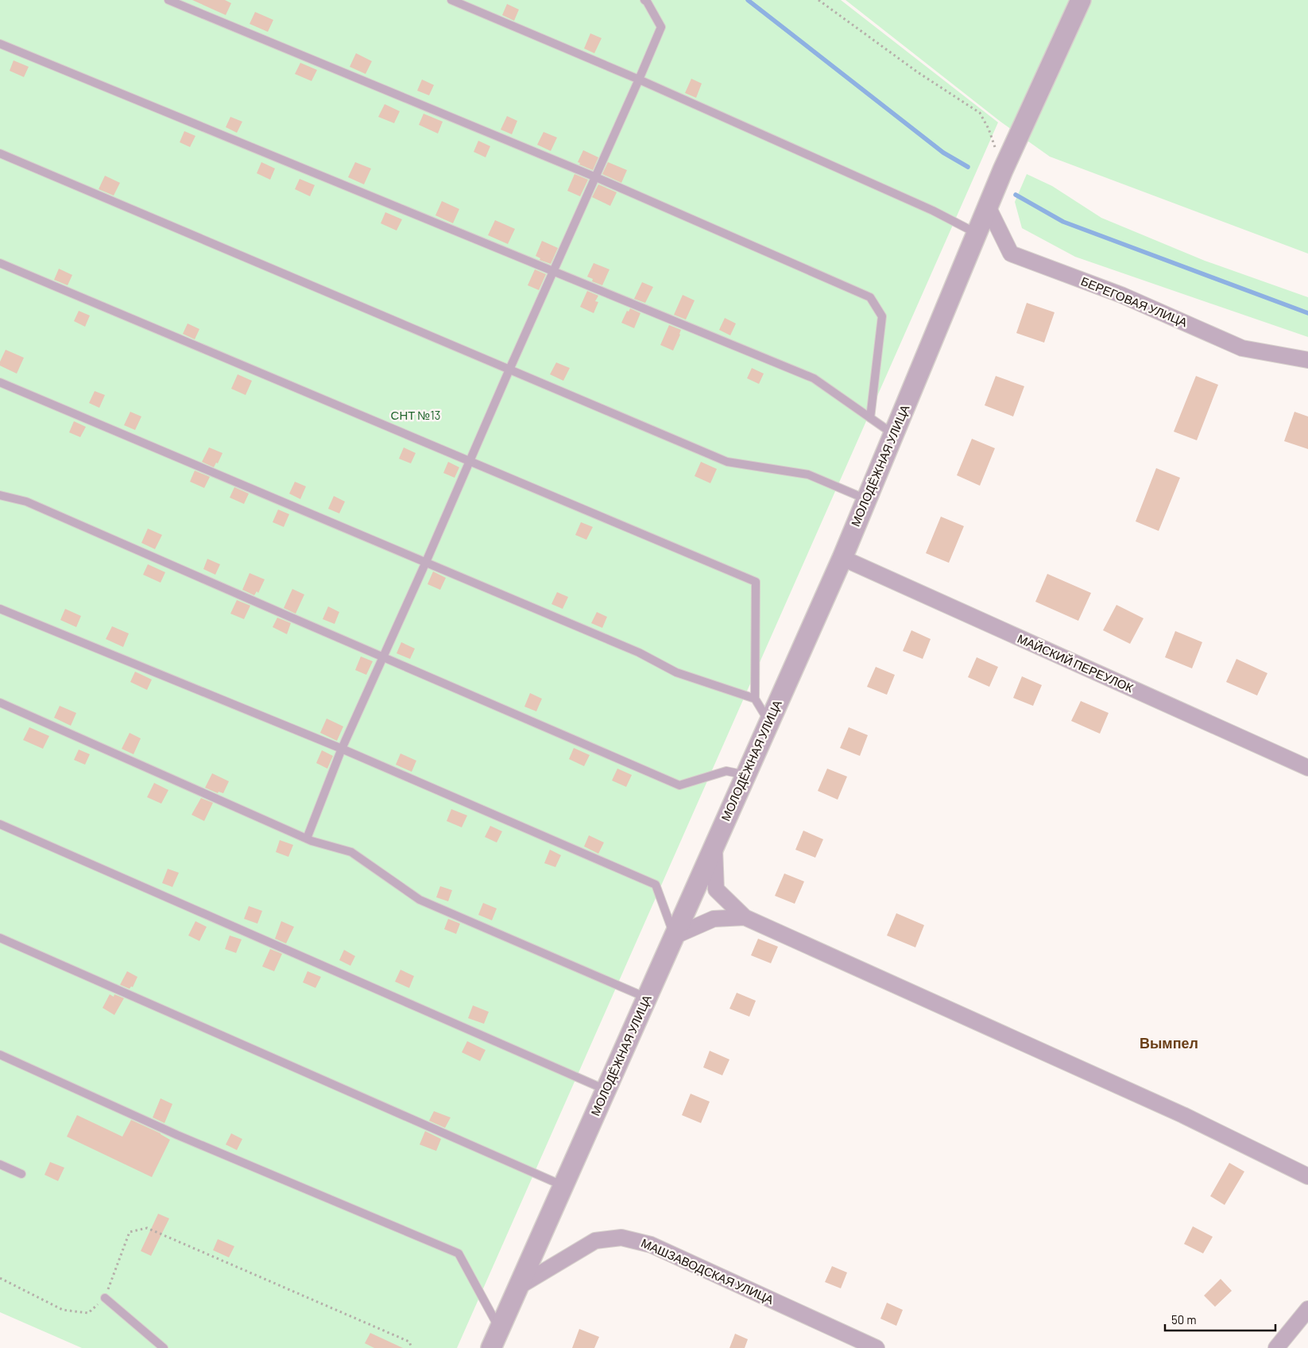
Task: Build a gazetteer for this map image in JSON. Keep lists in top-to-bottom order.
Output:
{
  "streets": {
    "street": [
      "БЕРЕГОВАЯ УЛИЦА",
      "МОЛОДЁЖНАЯ УЛИЦА",
      "МАЙСКИЙ ПЕРЕУЛОК",
      "МАШЗАВОДСКАЯ УЛИЦА"
    ]
  },
  "crossings": [
    ["БЕРЕГОВАЯ УЛИЦА", "МОЛОДЁЖНАЯ УЛИЦА"],
    ["МОЛОДЁЖНАЯ УЛИЦА", "МАЙСКИЙ ПЕРЕУЛОК"],
    ["МОЛОДЁЖНАЯ УЛИЦА", "МАШЗАВОДСКАЯ УЛИЦА"]
  ],
  "districts": ["Вымпел"],
  "parks": ["СНТ №13"],
  "scale_bar": "50 m"
}
